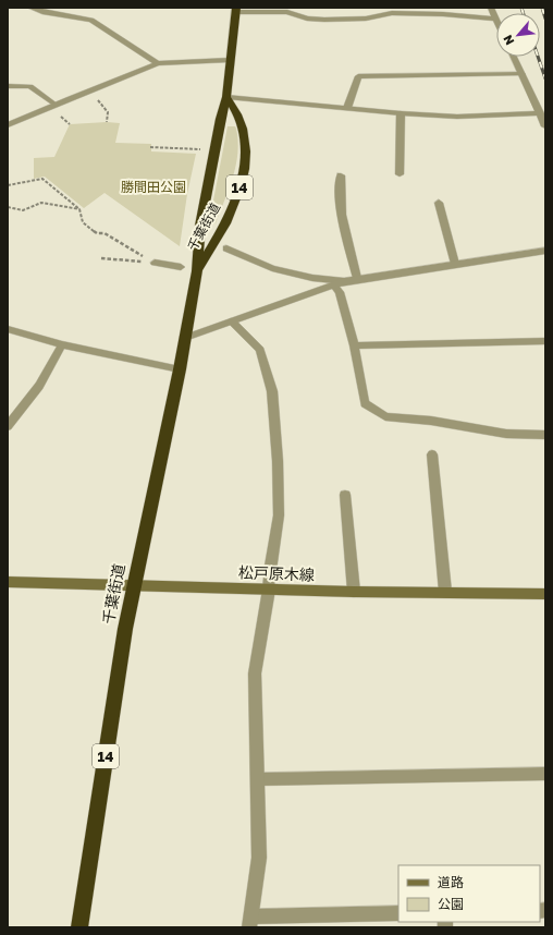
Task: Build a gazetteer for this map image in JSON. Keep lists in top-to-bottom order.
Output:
{
  "streets": {
    "highway": ["14", "千葉街道"],
    "main road": ["松戸原木線"]
  },
  "crossings": [
    ["千葉街道", "松戸原木線"]
  ],
  "parks": ["勝間田公園"],
  "legend": ["道路", "公園"],
  "north": "bottom left"
}
